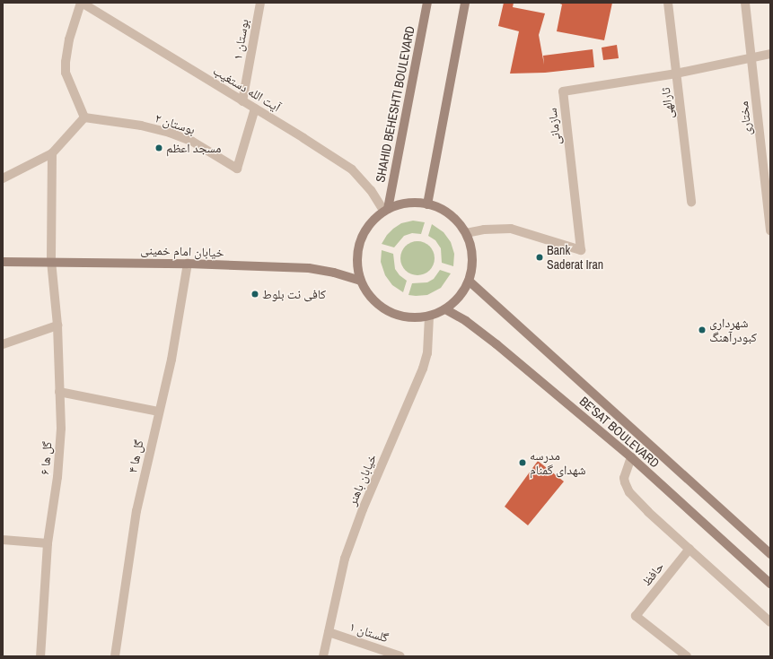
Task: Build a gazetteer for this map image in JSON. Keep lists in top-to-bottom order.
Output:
{
  "streets": {
    "main road": ["SHAHID BEHESHTI BOULEVARD", "خیابان امام خمینی", "BE'SAT BOULEVARD"],
    "street": [
      "بوستان ۱",
      "آیت الله دستغیب",
      "ثارالهی",
      "مختاری",
      "بوستان ۲",
      "سازمانی",
      "گل ها ۴",
      "گل ها ۶",
      "خیابان باهنر",
      "حافظ",
      "گلستان ۱"
    ]
  },
  "crossings": [
    ["بوستان ۱", "آیت الله دستغیب"],
    ["آیت الله دستغیب", "SHAHID BEHESHTI BOULEVARD"],
    ["آیت الله دستغیب", "بوستان ۲"],
    ["آیت الله دستغیب", "سازمانی"],
    ["آیت الله دستغیب", "خیابان امام خمینی"],
    ["آیت الله دستغیب", "BE'SAT BOULEVARD"],
    ["آیت الله دستغیب", "خیابان باهنر"],
    ["ثارالهی", "سازمانی"],
    ["SHAHID BEHESHTI BOULEVARD", "سازمانی"],
    ["SHAHID BEHESHTI BOULEVARD", "خیابان امام خمینی"],
    ["SHAHID BEHESHTI BOULEVARD", "BE'SAT BOULEVARD"],
    ["SHAHID BEHESHTI BOULEVARD", "خیابان باهنر"],
    ["مختاری", "سازمانی"],
    ["سازمانی", "خیابان امام خمینی"],
    ["سازمانی", "BE'SAT BOULEVARD"],
    ["سازمانی", "خیابان باهنر"],
    ["خیابان امام خمینی", "BE'SAT BOULEVARD"],
    ["خیابان امام خمینی", "گل ها ۴"],
    ["خیابان امام خمینی", "گل ها ۶"],
    ["خیابان امام خمینی", "خیابان باهنر"],
    ["BE'SAT BOULEVARD", "خیابان باهنر"],
    ["خیابان باهنر", "گلستان ۱"]
  ],
  "places": [
    "مسجد اعظم",
    "Bank Saderat Iran",
    "کافی نت بلوط",
    "شهرداری کبودرآهنگ",
    "مدرسه شهدای گمنام"
  ]
}
